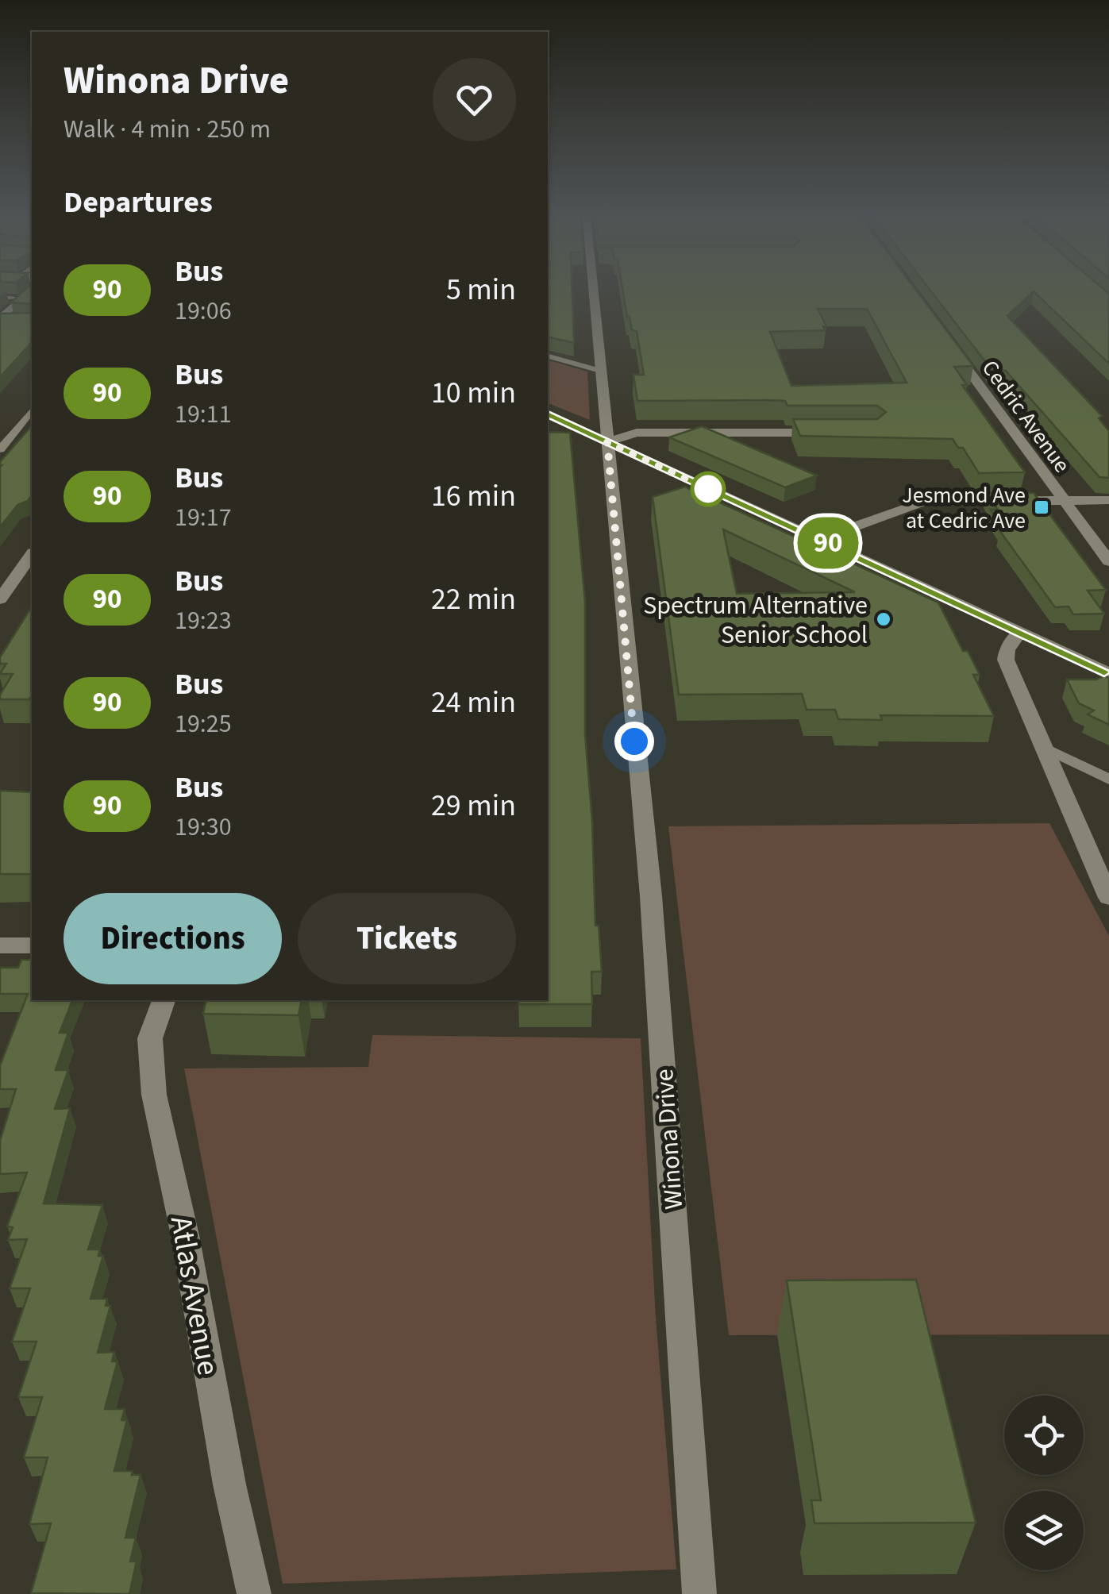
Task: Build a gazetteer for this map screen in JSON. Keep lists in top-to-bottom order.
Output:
{
  "streets": {
    "street": ["Cedric Avenue", "Winona Drive", "Atlas Avenue"]
  },
  "places": {
    "transit": ["Jesmond Ave at Cedric Ave"],
    "other": ["Spectrum Alternative Senior School"]
  },
  "lines": ["bus line 90"],
  "page": {
    "on_map": "90",
    "heading": [
      ["Winona Drive", "Walk · 4 min · 250 m"],
      "Departures"
    ],
    "list": [
      {
        "mark": "90",
        "name": "Bus",
        "note": "19:06",
        "value": "5 min"
      },
      {
        "mark": "90",
        "name": "Bus",
        "note": "19:11",
        "value": "10 min"
      },
      {
        "mark": "90",
        "name": "Bus",
        "note": "19:17",
        "value": "16 min"
      },
      {
        "mark": "90",
        "name": "Bus",
        "note": "19:23",
        "value": "22 min"
      },
      {
        "mark": "90",
        "name": "Bus",
        "note": "19:25",
        "value": "24 min"
      },
      {
        "mark": "90",
        "name": "Bus",
        "note": "19:30",
        "value": "29 min"
      }
    ],
    "buttons": ["Directions", "Tickets"]
  }
}
